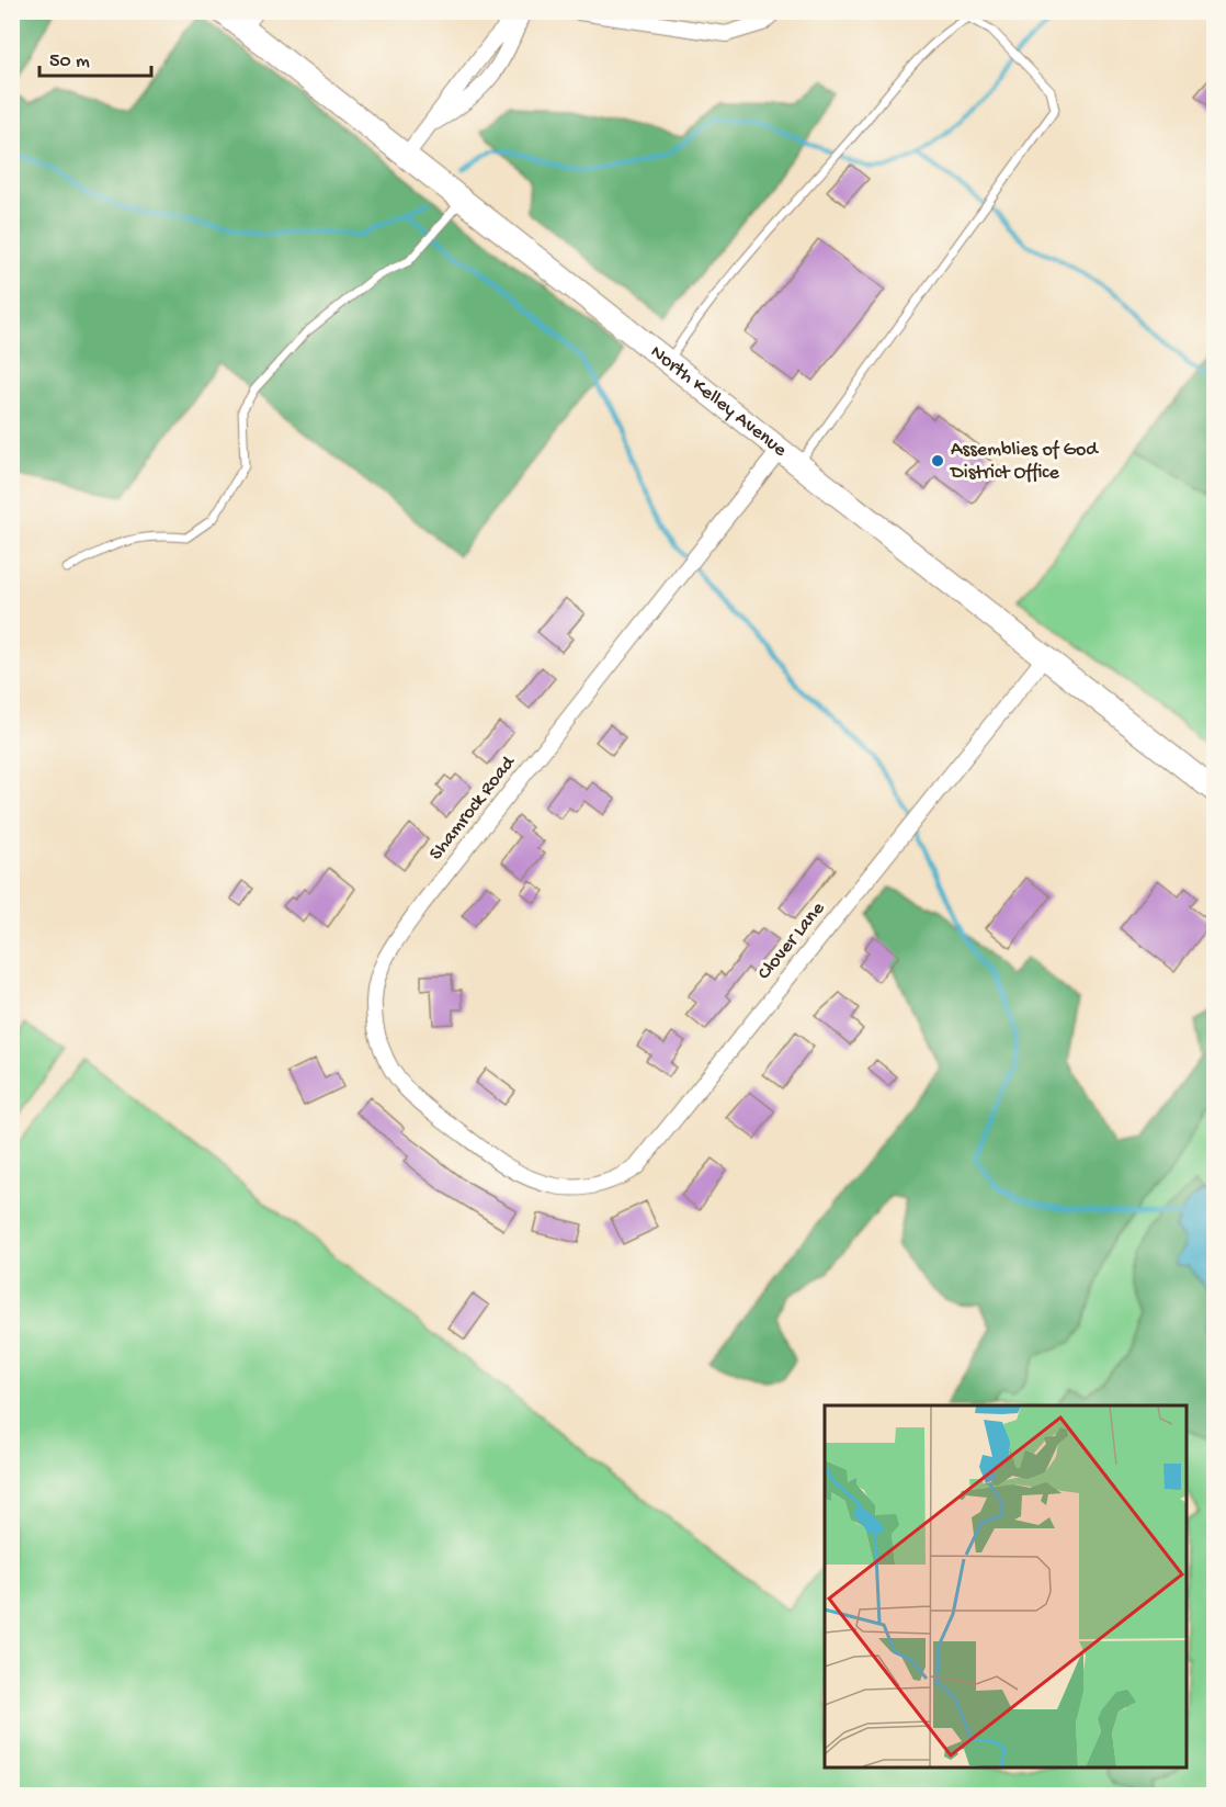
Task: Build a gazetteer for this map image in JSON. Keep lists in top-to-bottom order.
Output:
{
  "streets": {
    "main road": ["North Kelley Avenue"],
    "street": ["Shamrock Road", "Clover Lane"]
  },
  "crossings": [
    ["North Kelley Avenue", "Shamrock Road"],
    ["North Kelley Avenue", "Clover Lane"],
    ["Shamrock Road", "Clover Lane"]
  ],
  "places": ["Assemblies of God District Office"],
  "scale_bar": "50 m"
}
